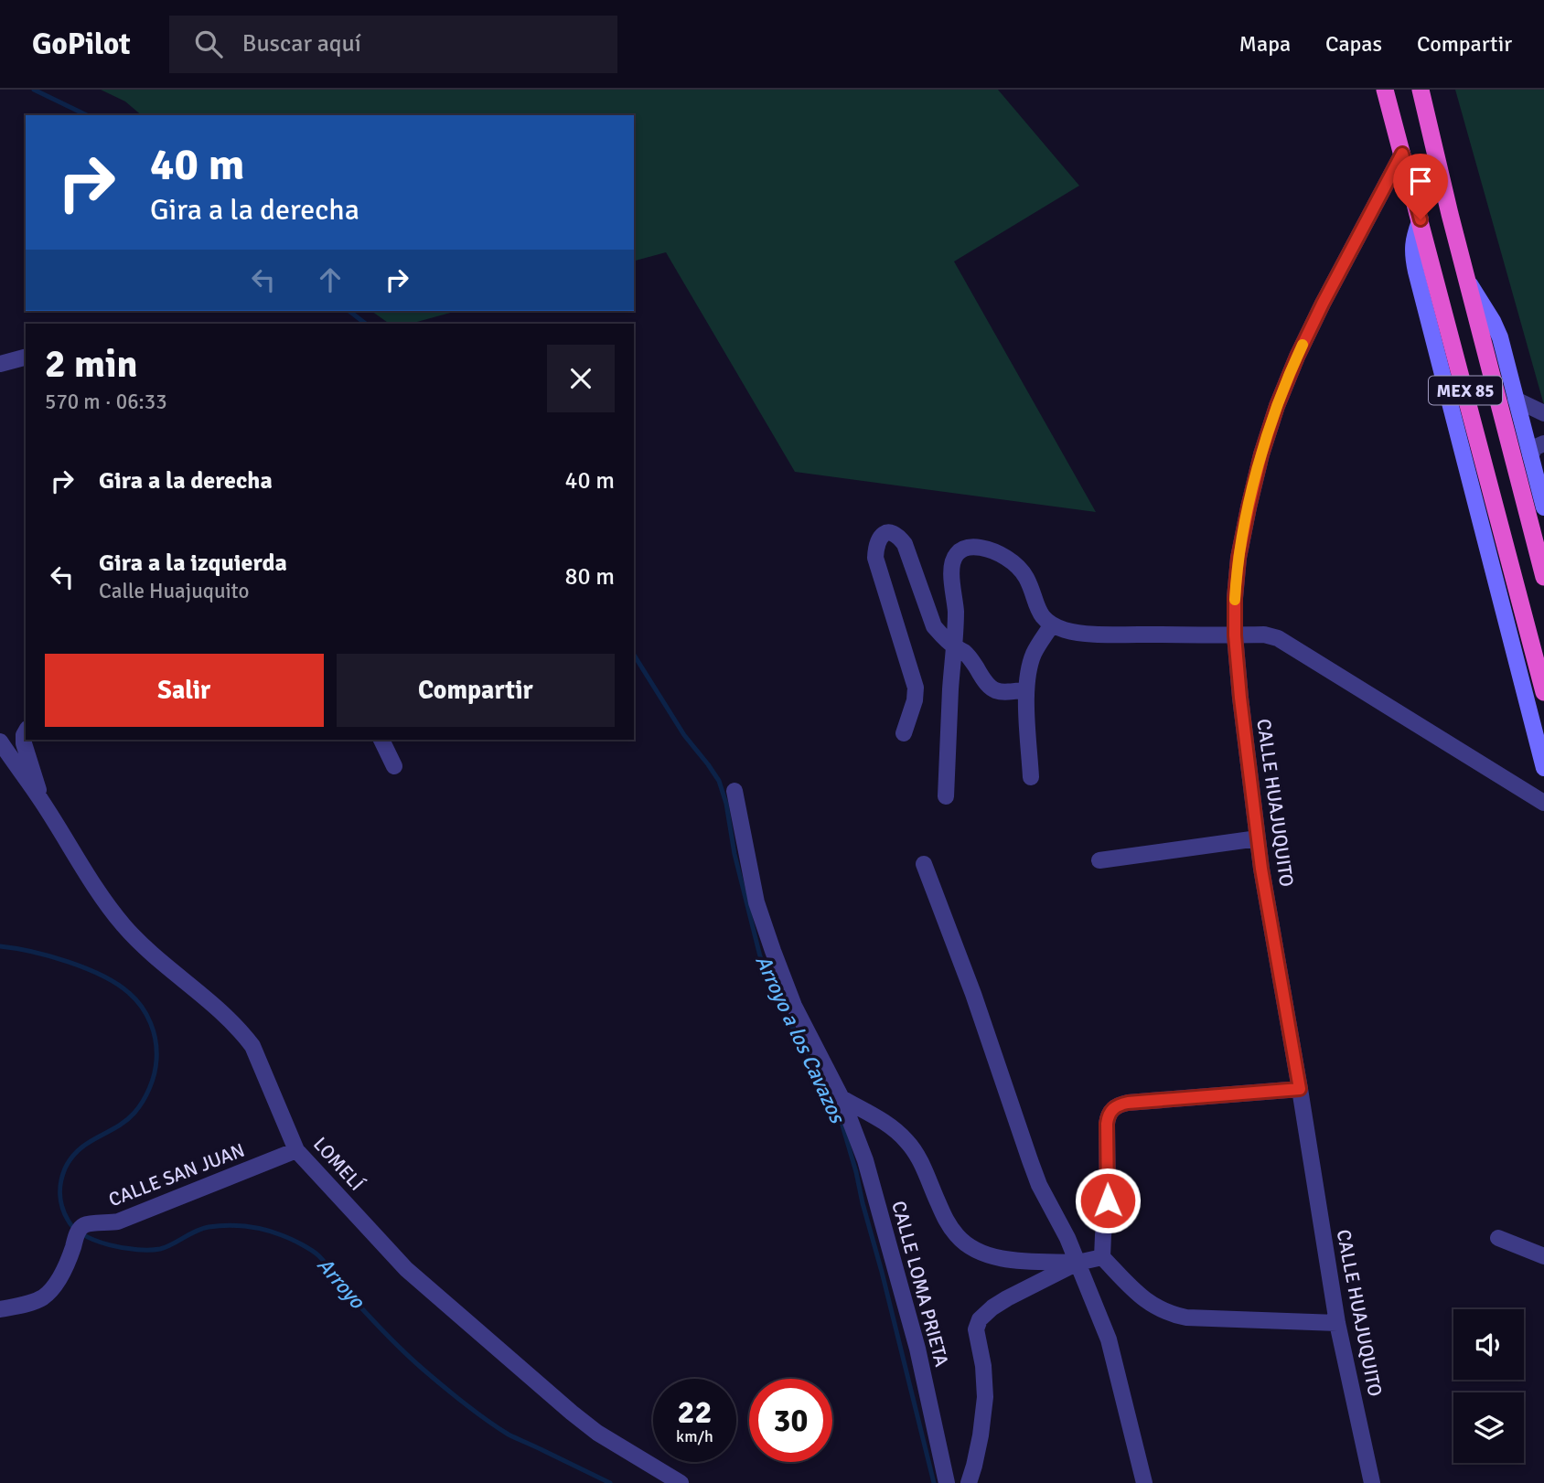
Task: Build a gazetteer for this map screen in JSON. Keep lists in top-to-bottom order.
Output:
{
  "streets": {
    "highway": ["MEX 85"],
    "street": [
      "CALLE HUAJUQUITO",
      "LOMELÍ",
      "CALLE SAN JUAN",
      "CALLE LOMA PRIETA"
    ]
  },
  "crossings": [
    ["MEX 85", "CALLE HUAJUQUITO"],
    ["LOMELÍ", "CALLE SAN JUAN"]
  ],
  "water": ["Arroyo a los Cavazos", "Arroyo"],
  "page": {
    "header": "GoPilot",
    "search": "Buscar aquí",
    "nav": ["Mapa", "Capas", "Compartir"],
    "turn": ["40 m", "Gira a la derecha"],
    "heading": ["2 min", "570 m · 06:33"],
    "list": [
      {
        "name": "Gira a la derecha",
        "value": "40 m"
      },
      {
        "name": "Gira a la izquierda",
        "note": "Calle Huajuquito",
        "value": "80 m"
      }
    ],
    "buttons": ["Salir", "Compartir"],
    "speed": "22 km/h",
    "limit": "30"
  }
}
